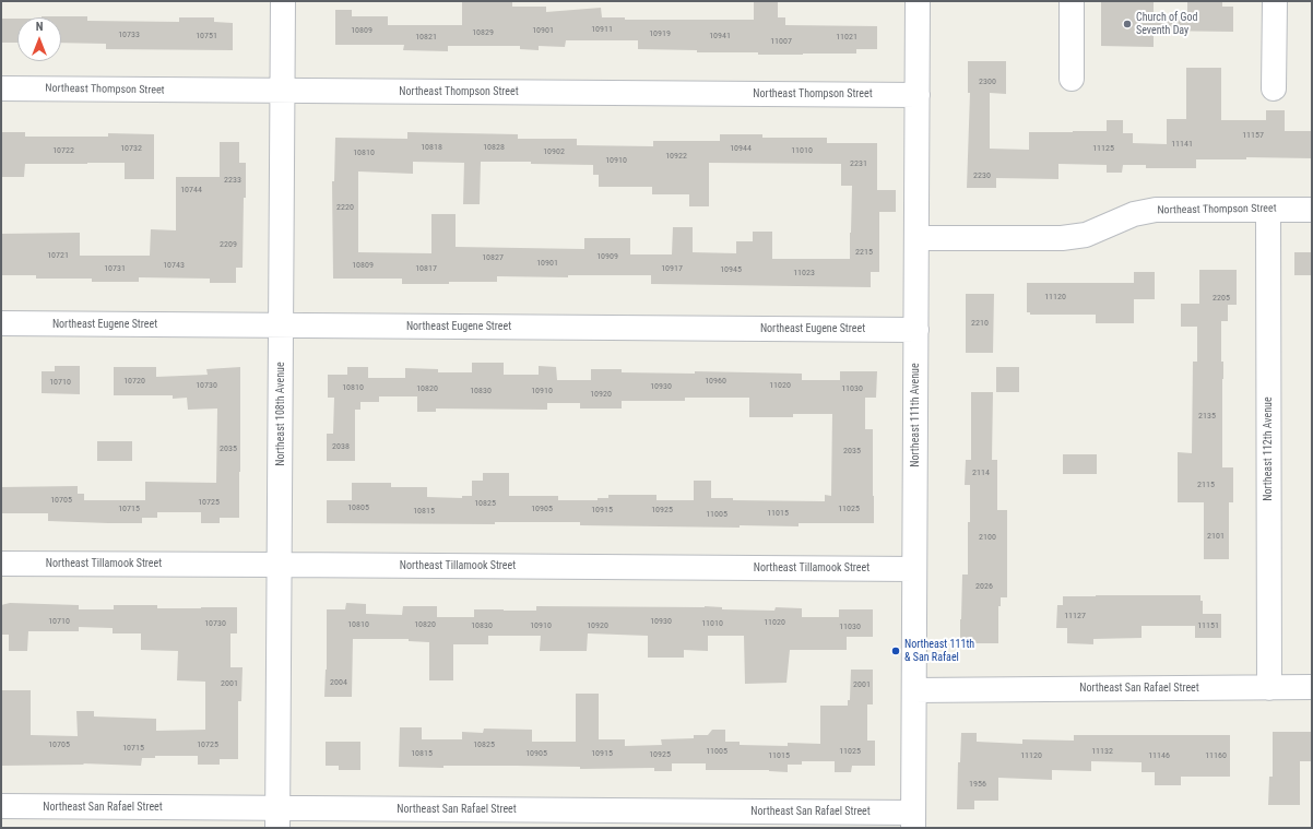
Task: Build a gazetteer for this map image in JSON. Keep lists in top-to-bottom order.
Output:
{
  "streets": {
    "street": [
      "Northeast Thompson Street",
      "Northeast Eugene Street",
      "Northeast 108th Avenue",
      "Northeast 111th Avenue",
      "Northeast 112th Avenue",
      "Northeast Tillamook Street",
      "Northeast San Rafael Street"
    ]
  },
  "crossings": [
    ["Northeast Thompson Street", "Northeast 108th Avenue"],
    ["Northeast Thompson Street", "Northeast 111th Avenue"],
    ["Northeast Thompson Street", "Northeast 112th Avenue"],
    ["Northeast Eugene Street", "Northeast 108th Avenue"],
    ["Northeast Eugene Street", "Northeast 111th Avenue"],
    ["Northeast 108th Avenue", "Northeast Tillamook Street"],
    ["Northeast 108th Avenue", "Northeast San Rafael Street"],
    ["Northeast 111th Avenue", "Northeast Tillamook Street"],
    ["Northeast 111th Avenue", "Northeast San Rafael Street"],
    ["Northeast 112th Avenue", "Northeast San Rafael Street"]
  ],
  "places": ["Church of God Seventh Day", "Northeast 111th & San Rafael"],
  "house_numbers": [
    "10911",
    "10809",
    "10901",
    "10829",
    "10919",
    "10733",
    "10751",
    "10941",
    "10821",
    "11021",
    "11007",
    "2300",
    "11157",
    "11141",
    "10818",
    "10828",
    "10732",
    "10944",
    "11125",
    "10722",
    "11010",
    "10902",
    "10810",
    "10922",
    "10910",
    "2231",
    "2230",
    "2233",
    "10744",
    "2220",
    "2209",
    "2215",
    "10721",
    "10909",
    "10827",
    "10901",
    "10743",
    "10809",
    "10731",
    "10817",
    "10917",
    "10945",
    "11023",
    "11120",
    "2205",
    "2210",
    "10720",
    "10960",
    "10710",
    "10730",
    "11020",
    "10930",
    "10810",
    "10820",
    "11030",
    "10830",
    "10910",
    "10920",
    "2135",
    "2038",
    "2035",
    "2035",
    "2114",
    "2115",
    "10705",
    "10725",
    "10825",
    "10805",
    "10715",
    "10905",
    "11025",
    "10915",
    "10925",
    "10815",
    "11015",
    "11005",
    "2101",
    "2100",
    "2026",
    "11127",
    "10710",
    "10930",
    "11020",
    "10730",
    "11010",
    "10810",
    "10820",
    "10830",
    "10910",
    "10920",
    "11151",
    "11030",
    "2004",
    "2001",
    "2001",
    "10705",
    "10725",
    "10825",
    "10715",
    "11005",
    "11025",
    "11132",
    "10815",
    "10905",
    "10915",
    "10925",
    "11015",
    "11120",
    "11146",
    "11160",
    "1956"
  ],
  "north": "top"
}
